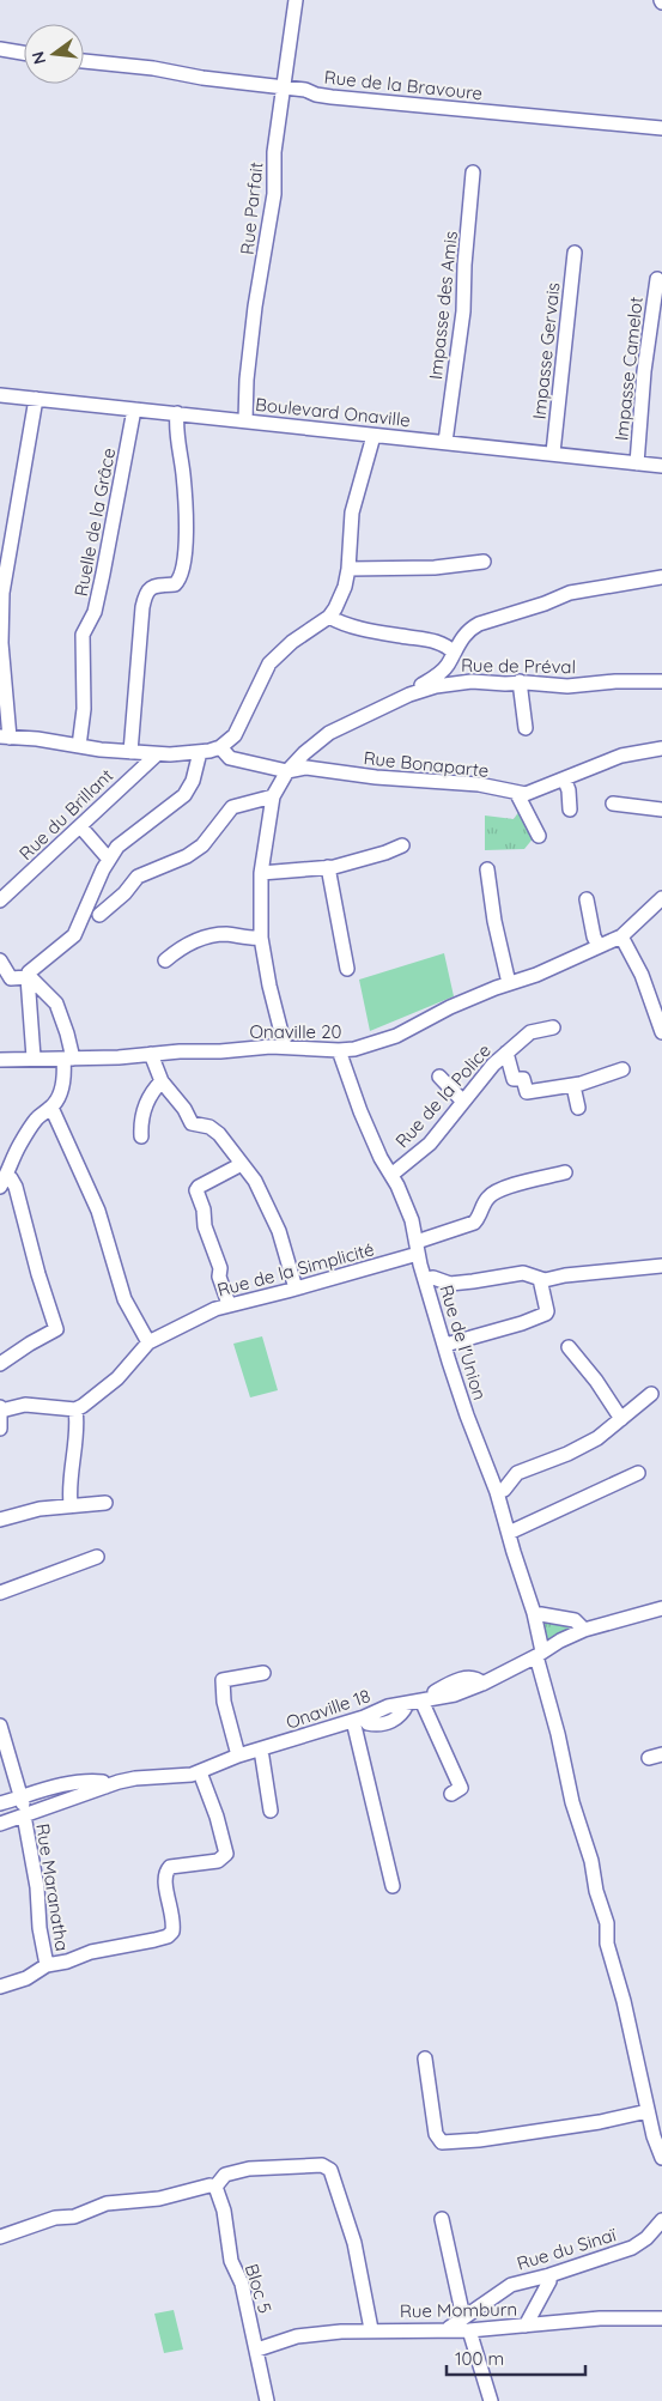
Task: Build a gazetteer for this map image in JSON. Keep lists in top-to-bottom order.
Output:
{
  "streets": {
    "street": [
      "Rue de la Bravoure",
      "Rue Parfait",
      "Impasse des Amis",
      "Impasse Gervais",
      "Impasse Camelot",
      "Boulevard Onaville",
      "Ruelle de la Grâce",
      "Rue de Préval",
      "Rue Bonaparte",
      "Rue du Brillant",
      "Onaville 20",
      "Rue de la Police",
      "Rue de la Simplicité",
      "Rue de l'Union",
      "Onaville 18",
      "Rue Maranatha",
      "Rue du Sinaï",
      "Bloc 5",
      "Rue Momburn"
    ]
  },
  "crossings": [
    ["Rue de la Bravoure", "Rue Parfait"],
    ["Rue Parfait", "Boulevard Onaville"],
    ["Impasse des Amis", "Boulevard Onaville"],
    ["Impasse Gervais", "Boulevard Onaville"],
    ["Impasse Camelot", "Boulevard Onaville"],
    ["Boulevard Onaville", "Ruelle de la Grâce"],
    ["Onaville 20", "Rue de l'Union"],
    ["Rue de la Police", "Rue de l'Union"],
    ["Rue de la Simplicité", "Rue de l'Union"],
    ["Rue de l'Union", "Onaville 18"],
    ["Onaville 18", "Rue Maranatha"],
    ["Rue du Sinaï", "Rue Momburn"],
    ["Bloc 5", "Rue Momburn"]
  ],
  "scale_bar": "100 m",
  "north": "left"
}
